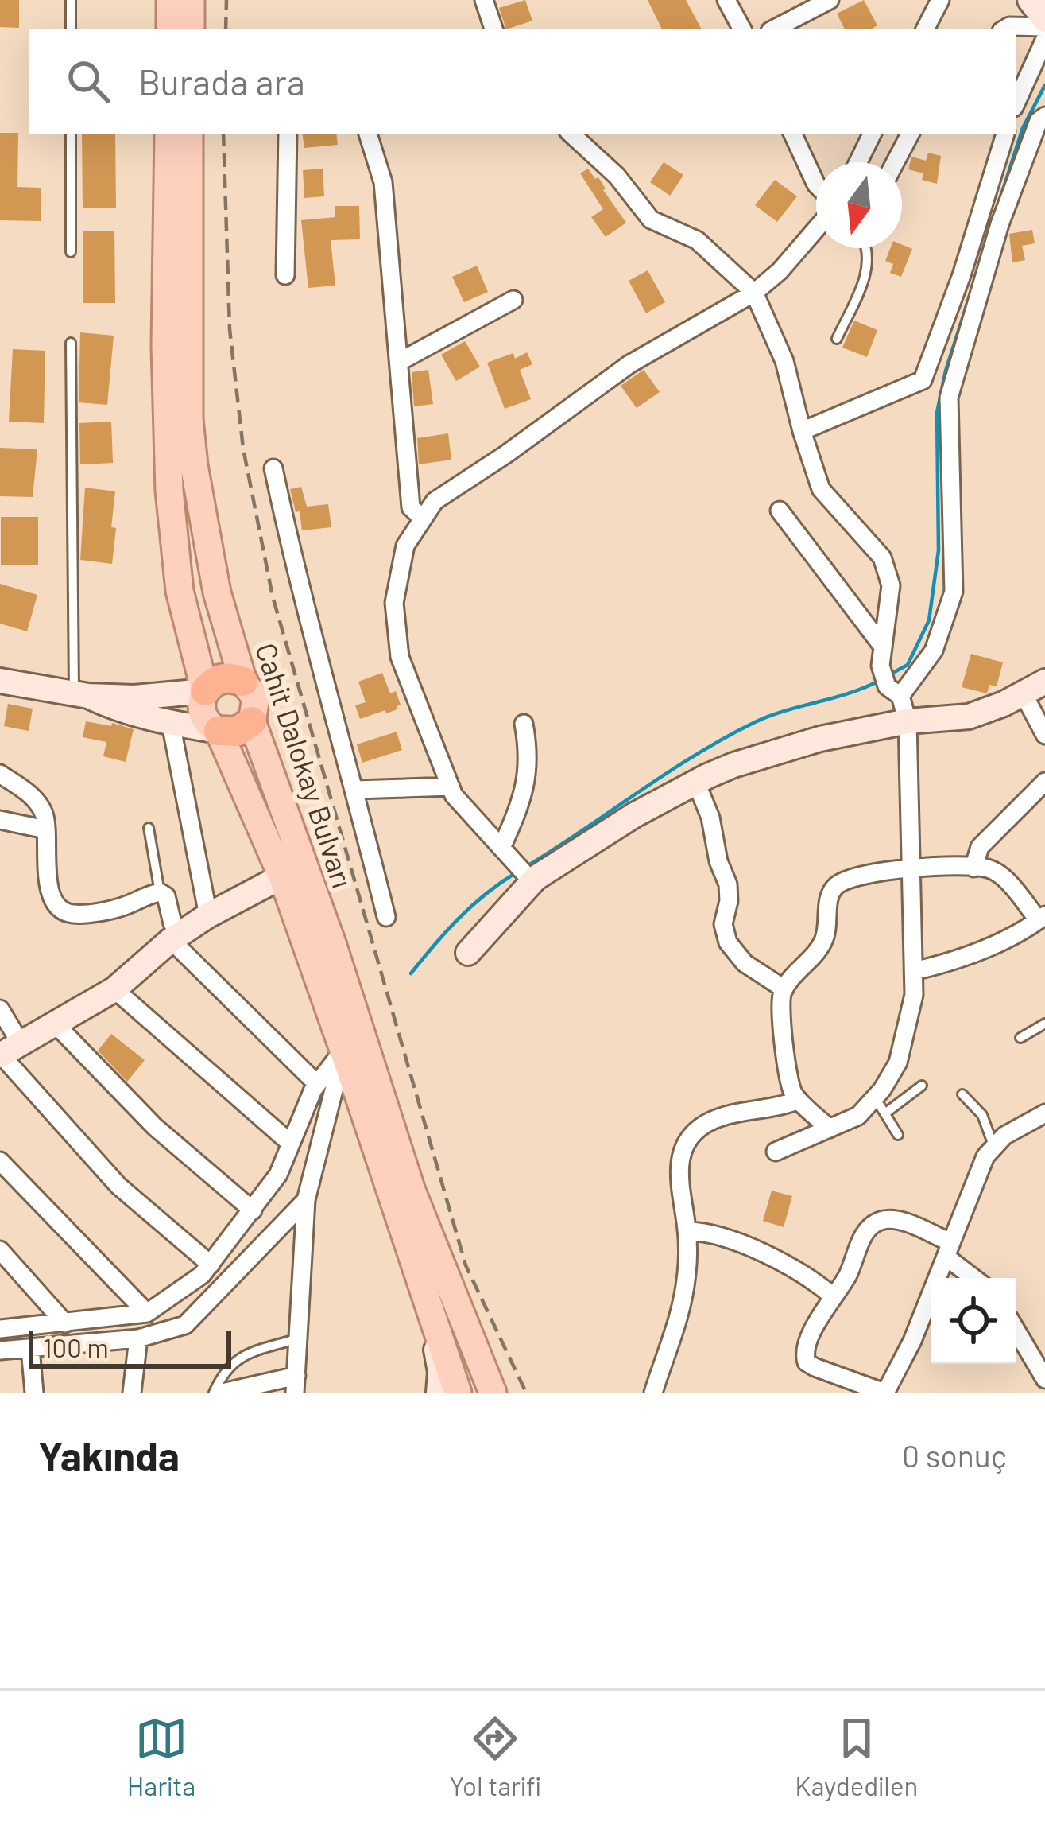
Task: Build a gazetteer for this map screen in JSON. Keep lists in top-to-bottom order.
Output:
{
  "streets": {
    "main road": ["Cahit Dalokay Bulvarı"]
  },
  "scale_bar": "100 m",
  "north": "bottom",
  "page": {
    "search": "Burada ara",
    "scale": "100 m",
    "heading": ["Yakında", "0 sonuç"],
    "nav": ["Harita", "Yol tarifi", "Kaydedilen"]
  }
}
